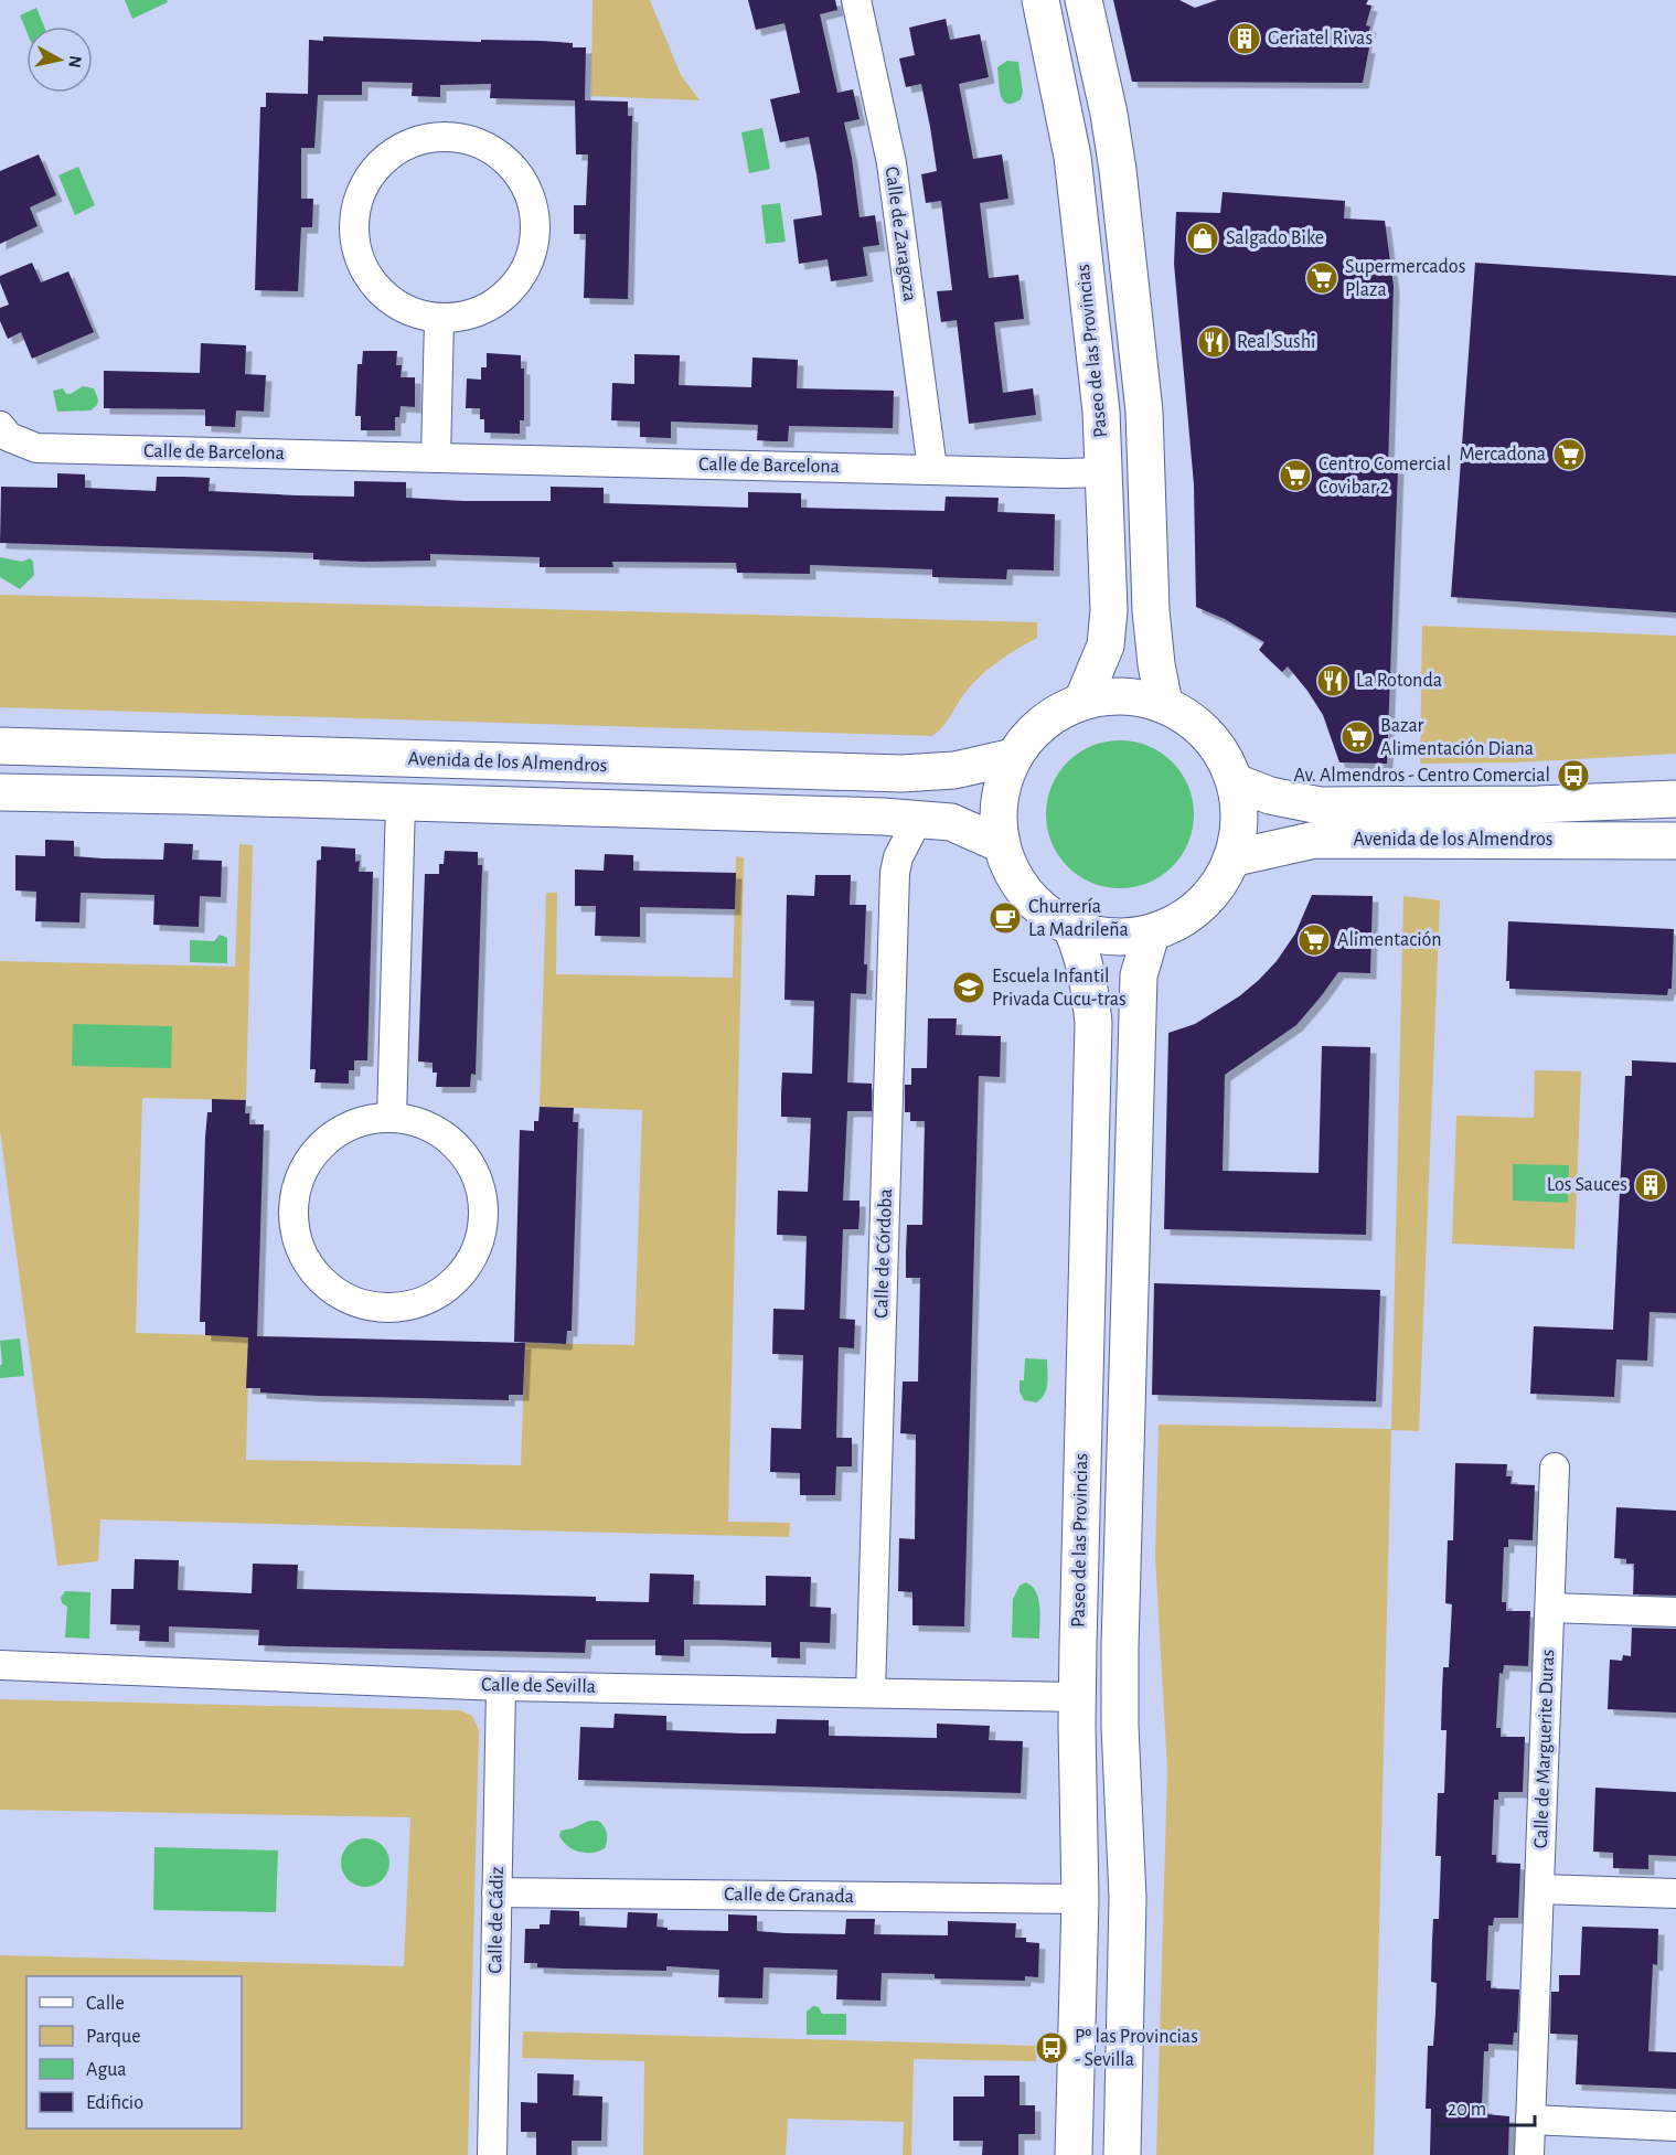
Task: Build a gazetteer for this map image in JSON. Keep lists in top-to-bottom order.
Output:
{
  "streets": {
    "street": [
      "Calle de Zaragoza",
      "Paseo de las Provincias",
      "Calle de Barcelona",
      "Avenida de los Almendros",
      "Calle de Córdoba",
      "Calle de Sevilla",
      "Calle de Marguerite Duras",
      "Calle de Granada",
      "Calle de Cádiz"
    ]
  },
  "crossings": [
    ["Calle de Zaragoza", "Calle de Barcelona"],
    ["Paseo de las Provincias", "Calle de Barcelona"],
    ["Paseo de las Provincias", "Calle de Sevilla"],
    ["Paseo de las Provincias", "Calle de Granada"],
    ["Calle de Córdoba", "Calle de Sevilla"],
    ["Calle de Sevilla", "Calle de Cádiz"],
    ["Calle de Granada", "Calle de Cádiz"]
  ],
  "places": {
    "building": ["Geriatel Rivas", "Los Sauces"],
    "shop": ["Salgado Bike"],
    "supermarket": [
      "Supermercados Plaza",
      "Mercadona",
      "Centro Comercial Covibar 2",
      "Bazar Alimentación Diana",
      "Alimentación"
    ],
    "restaurant": ["Real Sushi", "La Rotonda"],
    "bus stop": ["Av. Almendros - Centro Comercial", "Pº las Provincias - Sevilla"],
    "cafe": ["Churrería La Madrileña"],
    "school or university": ["Escuela Infantil Privada Cucu-tras"]
  },
  "legend": [
    "Calle",
    "Parque",
    "Agua",
    "Edificio"
  ],
  "scale_bar": "20 m",
  "north": "right"
}
